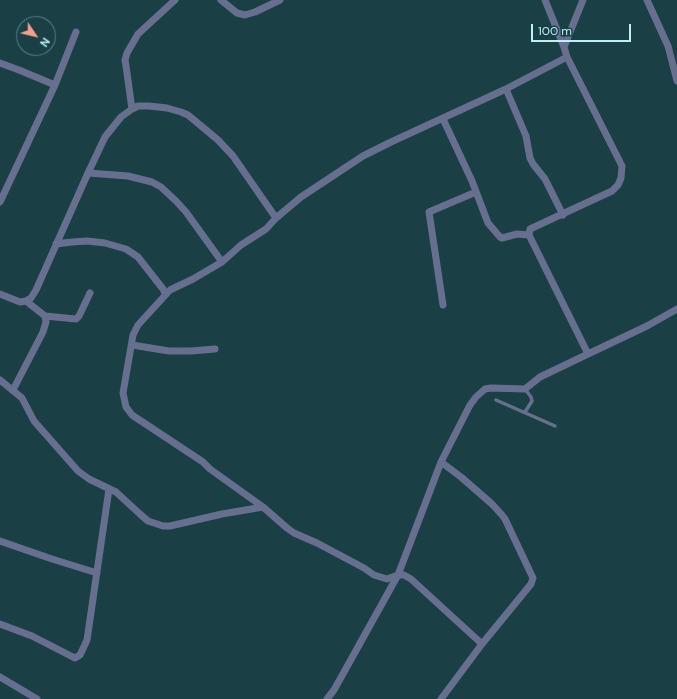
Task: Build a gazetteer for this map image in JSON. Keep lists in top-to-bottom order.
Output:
{
  "scale_bar": "100 m",
  "north": "bottom right"
}
